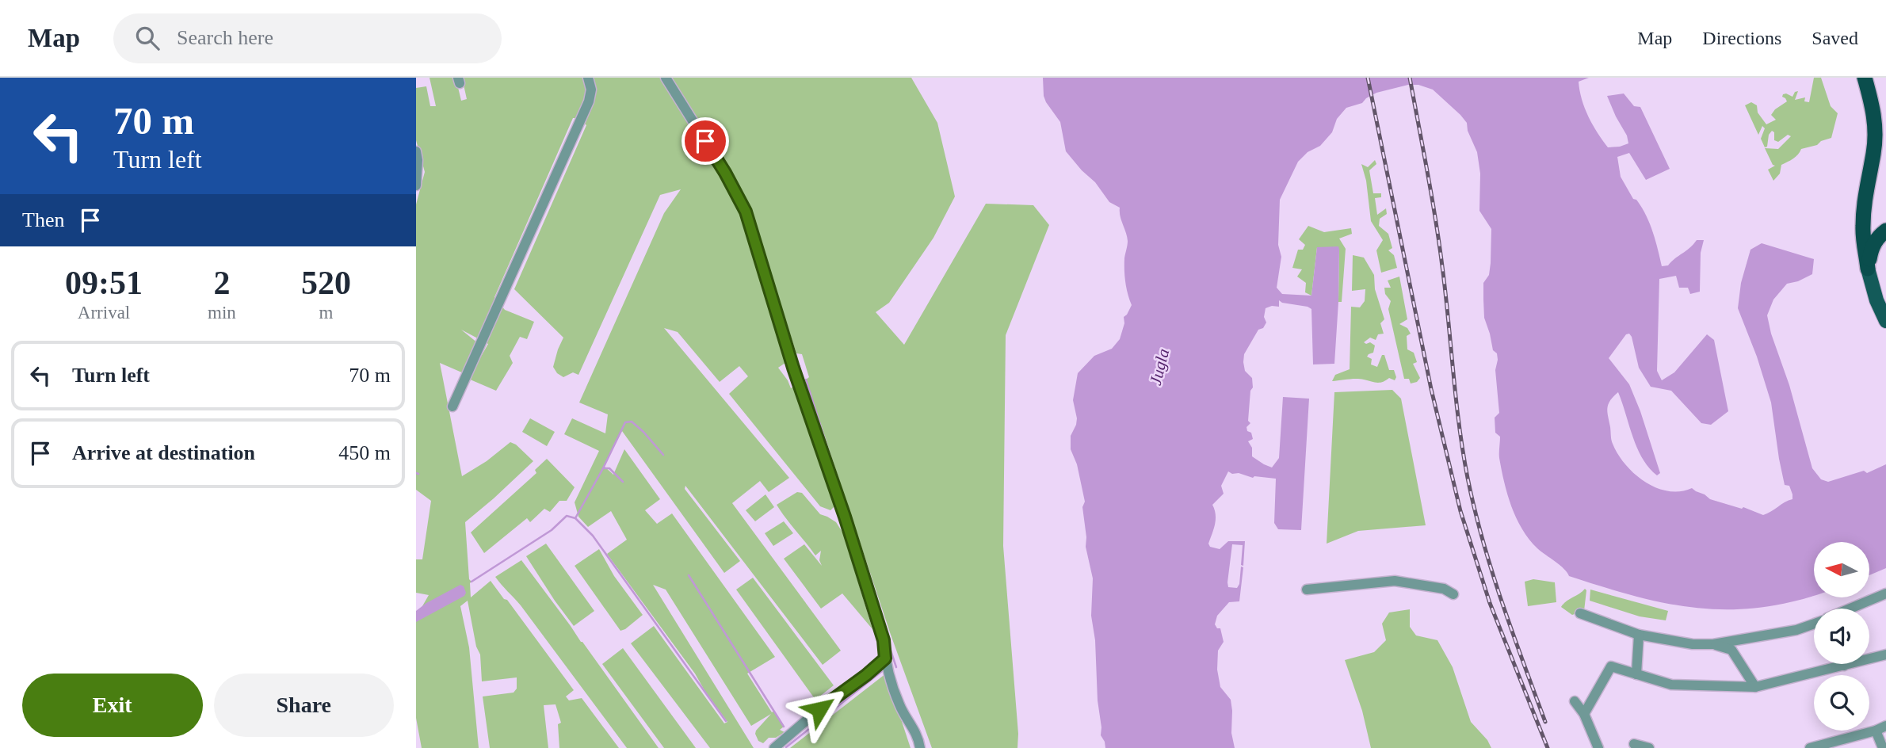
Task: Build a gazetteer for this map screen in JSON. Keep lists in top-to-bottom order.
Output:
{
  "water": ["Jugla"],
  "north": "left",
  "page": {
    "header": "Map",
    "search": "Search here",
    "nav": ["Map", "Directions", "Saved"],
    "turn": ["70 m", "Turn left"],
    "then": "Then",
    "eta": [
      "09:51",
      "Arrival",
      "2",
      "min",
      "520",
      "m"
    ],
    "list": [
      {
        "name": "Turn left",
        "value": "70 m"
      },
      {
        "name": "Arrive at destination",
        "value": "450 m"
      }
    ],
    "buttons": ["Exit", "Share"]
  }
}
